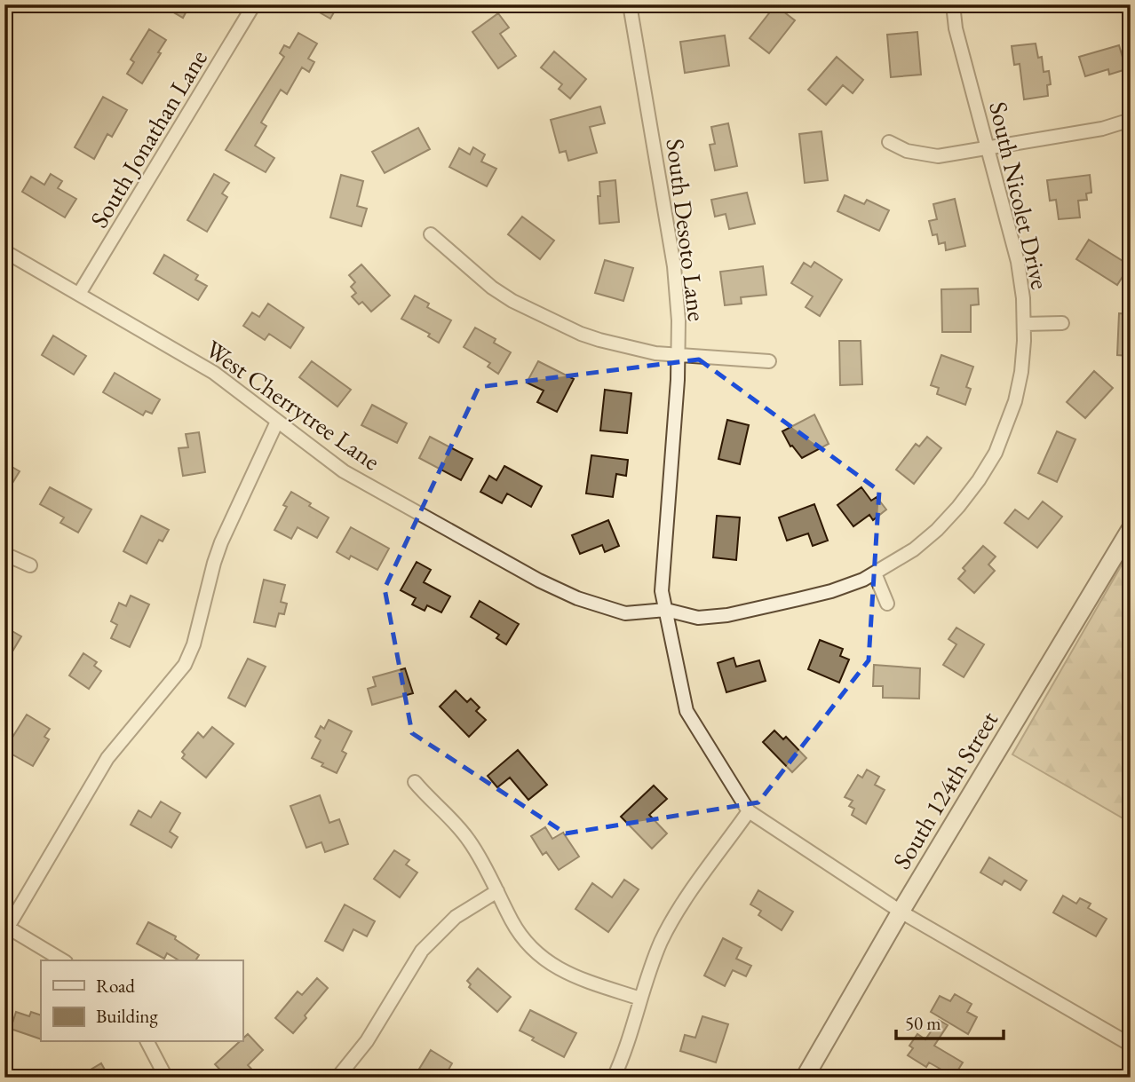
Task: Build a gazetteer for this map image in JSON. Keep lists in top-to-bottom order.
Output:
{
  "streets": {
    "street": [
      "South Jonathan Lane",
      "South Nicolet Drive",
      "South Desoto Lane",
      "West Cherrytree Lane",
      "South 124th Street"
    ]
  },
  "crossings": [
    ["South Jonathan Lane", "West Cherrytree Lane"],
    ["South Nicolet Drive", "South Desoto Lane"],
    ["South Nicolet Drive", "West Cherrytree Lane"],
    ["South Desoto Lane", "West Cherrytree Lane"]
  ],
  "legend": ["Road", "Building"],
  "scale_bar": "50 m"
}
